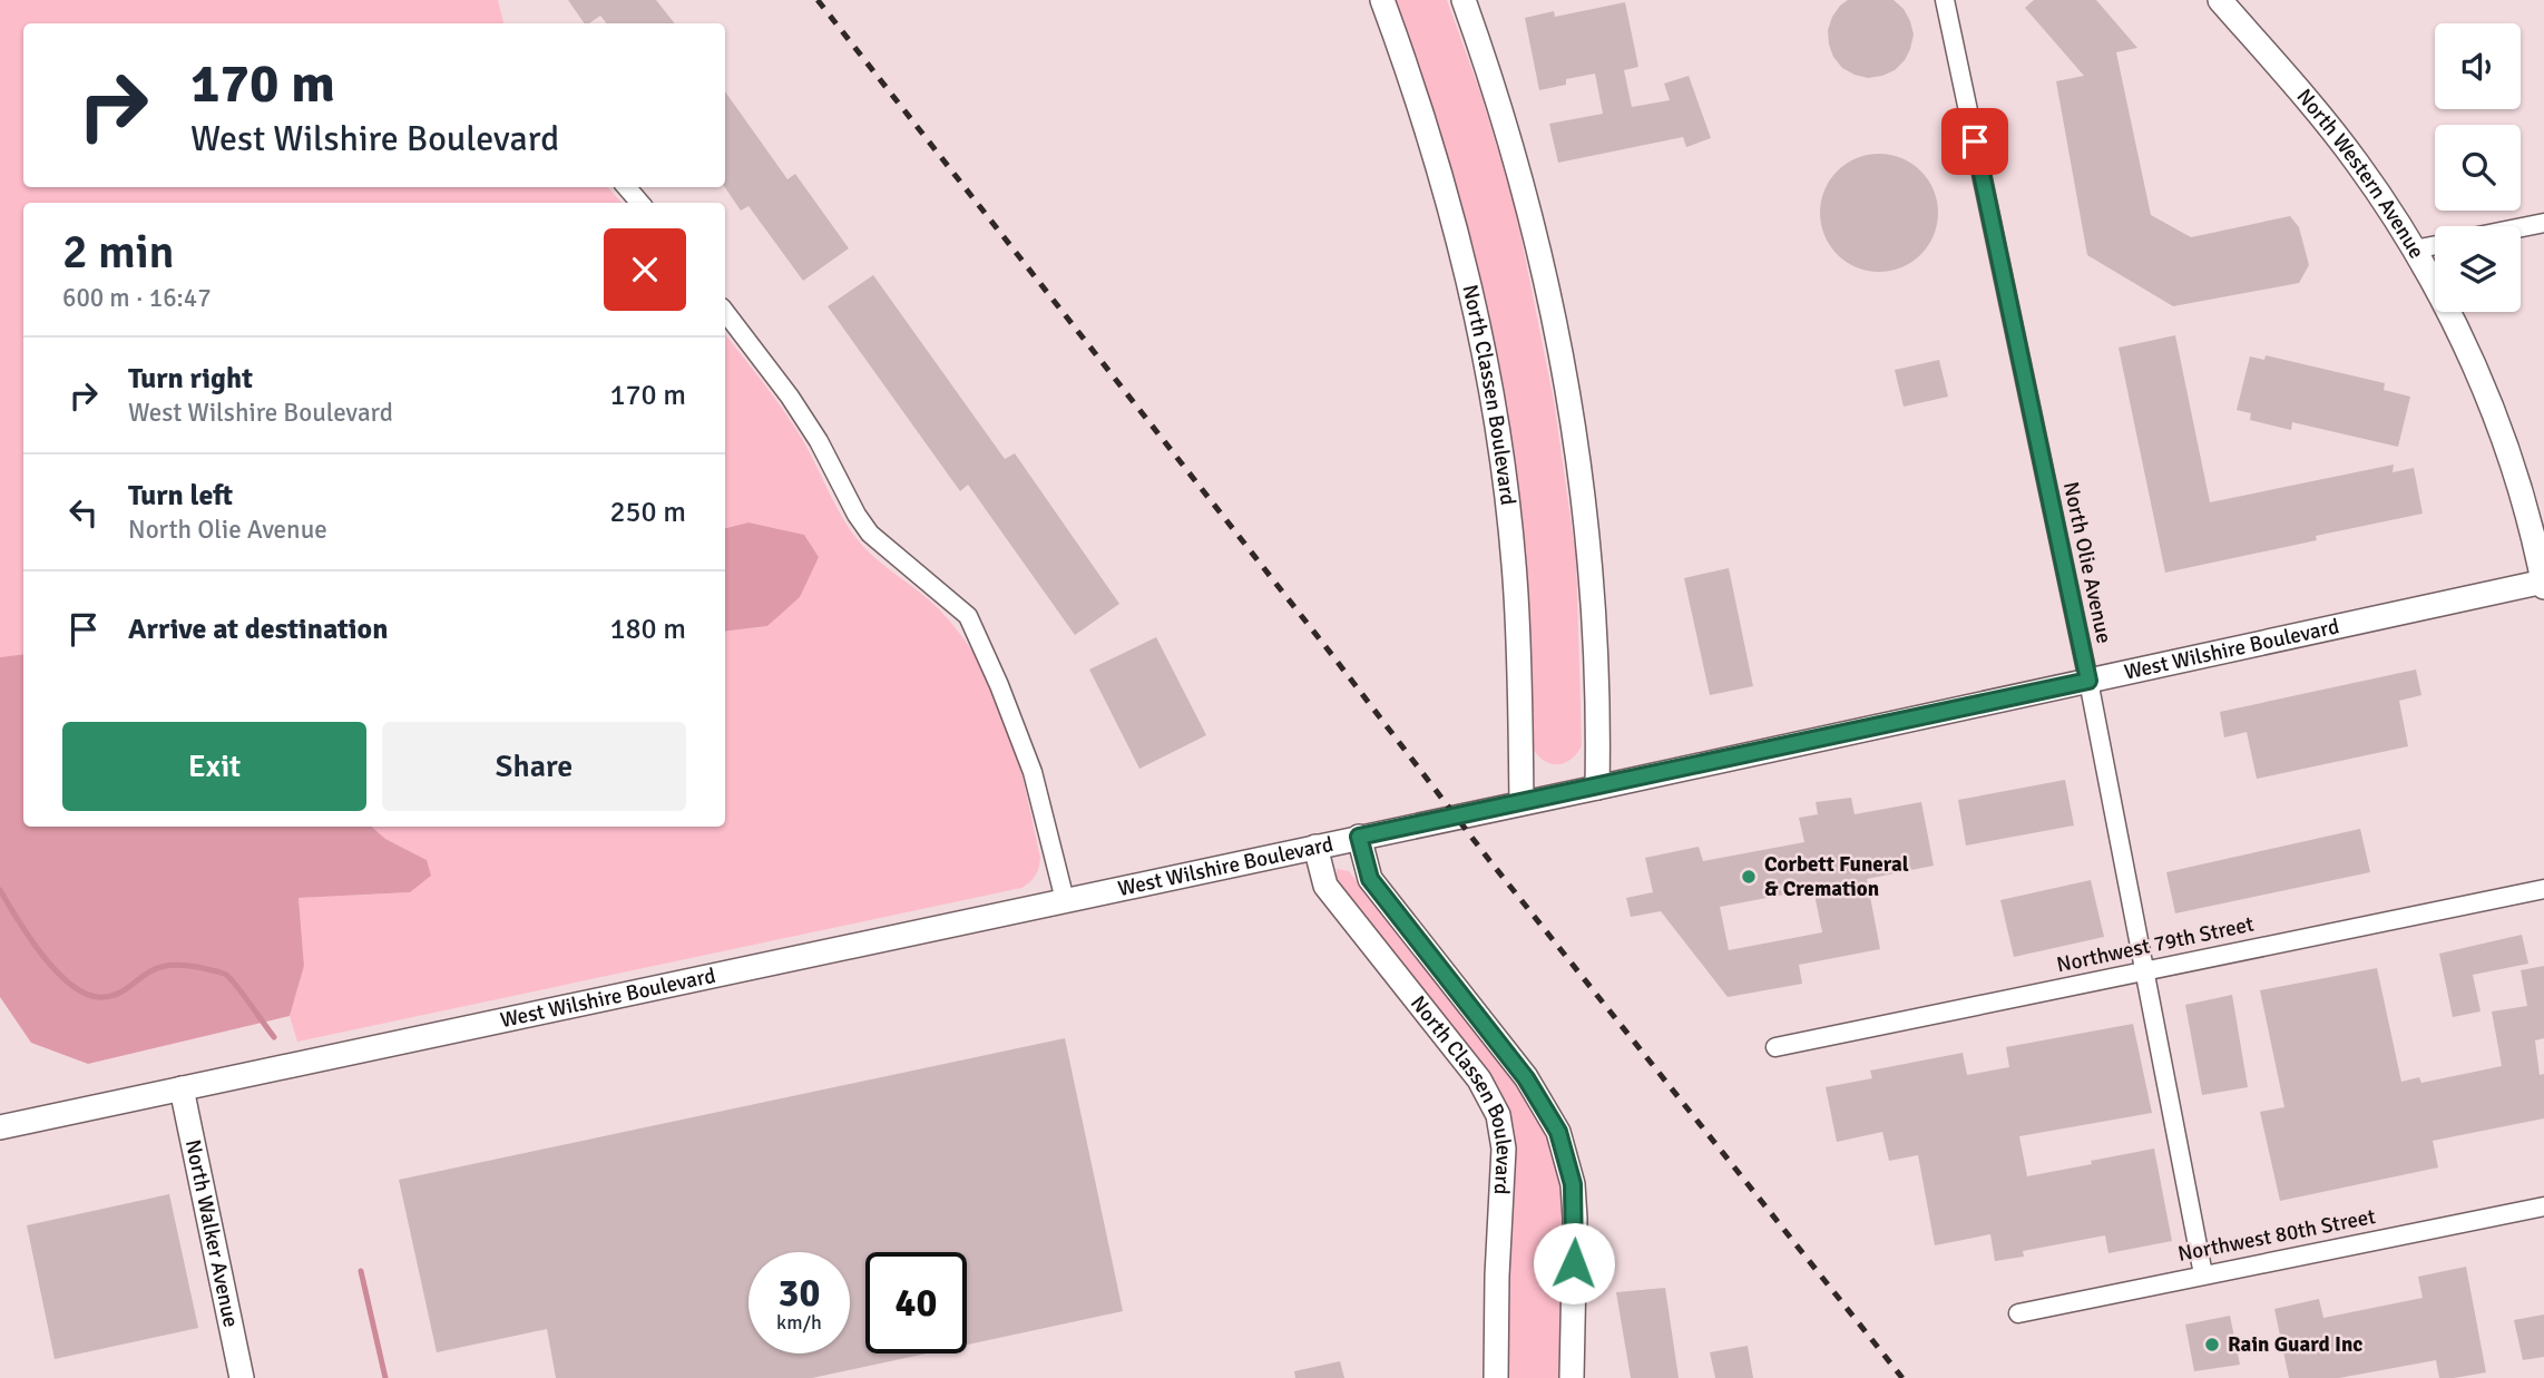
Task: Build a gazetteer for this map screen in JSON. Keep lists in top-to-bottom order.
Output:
{
  "streets": {
    "main road": [
      "North Western Avenue",
      "North Classen Boulevard",
      "West Wilshire Boulevard",
      "North Walker Avenue"
    ],
    "street": ["North Olie Avenue", "Northwest 79th Street", "Northwest 80th Street"]
  },
  "crossings": [
    ["North Western Avenue", "West Wilshire Boulevard"],
    ["North Classen Boulevard", "West Wilshire Boulevard"],
    ["North Olie Avenue", "West Wilshire Boulevard"],
    ["North Olie Avenue", "Northwest 79th Street"],
    ["North Olie Avenue", "Northwest 80th Street"],
    ["West Wilshire Boulevard", "North Walker Avenue"]
  ],
  "places": ["Corbett Funeral & Cremation", "Rain Guard Inc"],
  "page": {
    "turn": ["170 m", "West Wilshire Boulevard"],
    "heading": ["2 min", "600 m · 16:47"],
    "list": [
      {
        "name": "Turn right",
        "note": "West Wilshire Boulevard",
        "value": "170 m"
      },
      {
        "name": "Turn left",
        "note": "North Olie Avenue",
        "value": "250 m"
      },
      {
        "name": "Arrive at destination",
        "value": "180 m"
      }
    ],
    "buttons": ["Exit", "Share"],
    "speed": "30 km/h",
    "limit": "40"
  }
}
